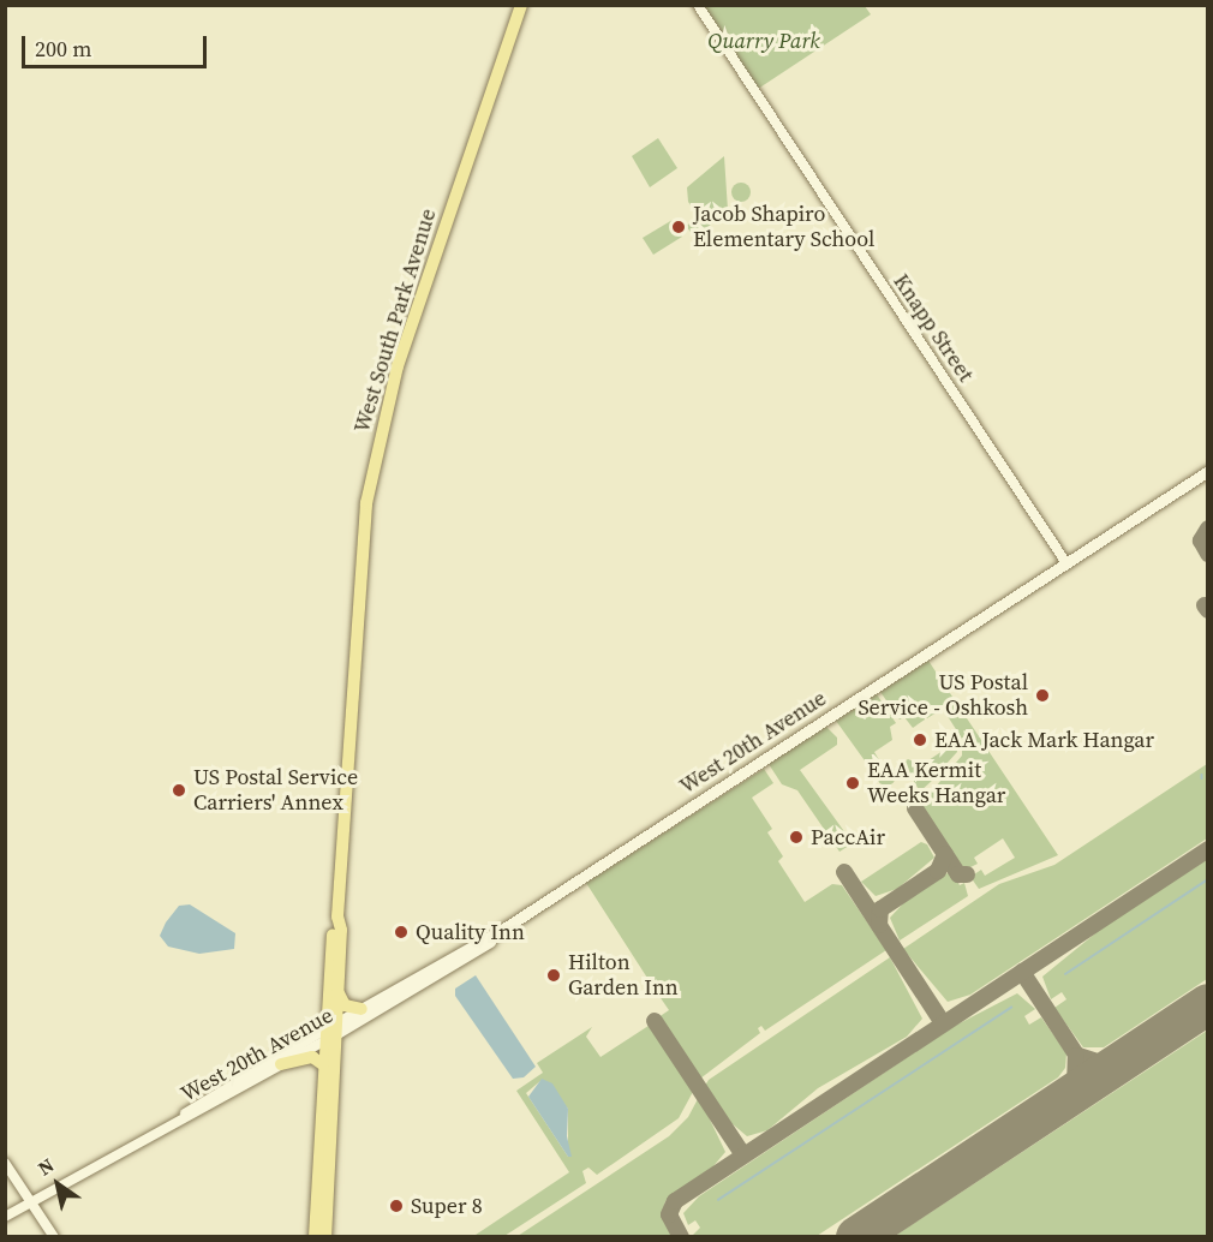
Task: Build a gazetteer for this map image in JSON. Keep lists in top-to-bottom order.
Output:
{
  "streets": {
    "main road": ["West South Park Avenue", "West 20th Avenue"],
    "street": ["Knapp Street"]
  },
  "crossings": [
    ["West South Park Avenue", "West 20th Avenue"],
    ["Knapp Street", "West 20th Avenue"]
  ],
  "parks": ["Quarry Park"],
  "places": [
    "Jacob Shapiro Elementary School",
    "US Postal Service - Oshkosh",
    "EAA Jack Mark Hangar",
    "EAA Kermit Weeks Hangar",
    "US Postal Service Carriers' Annex",
    "PaccAir",
    "Quality Inn",
    "Hilton Garden Inn",
    "Super 8"
  ],
  "scale_bar": "200 m",
  "north": "top left"
}
